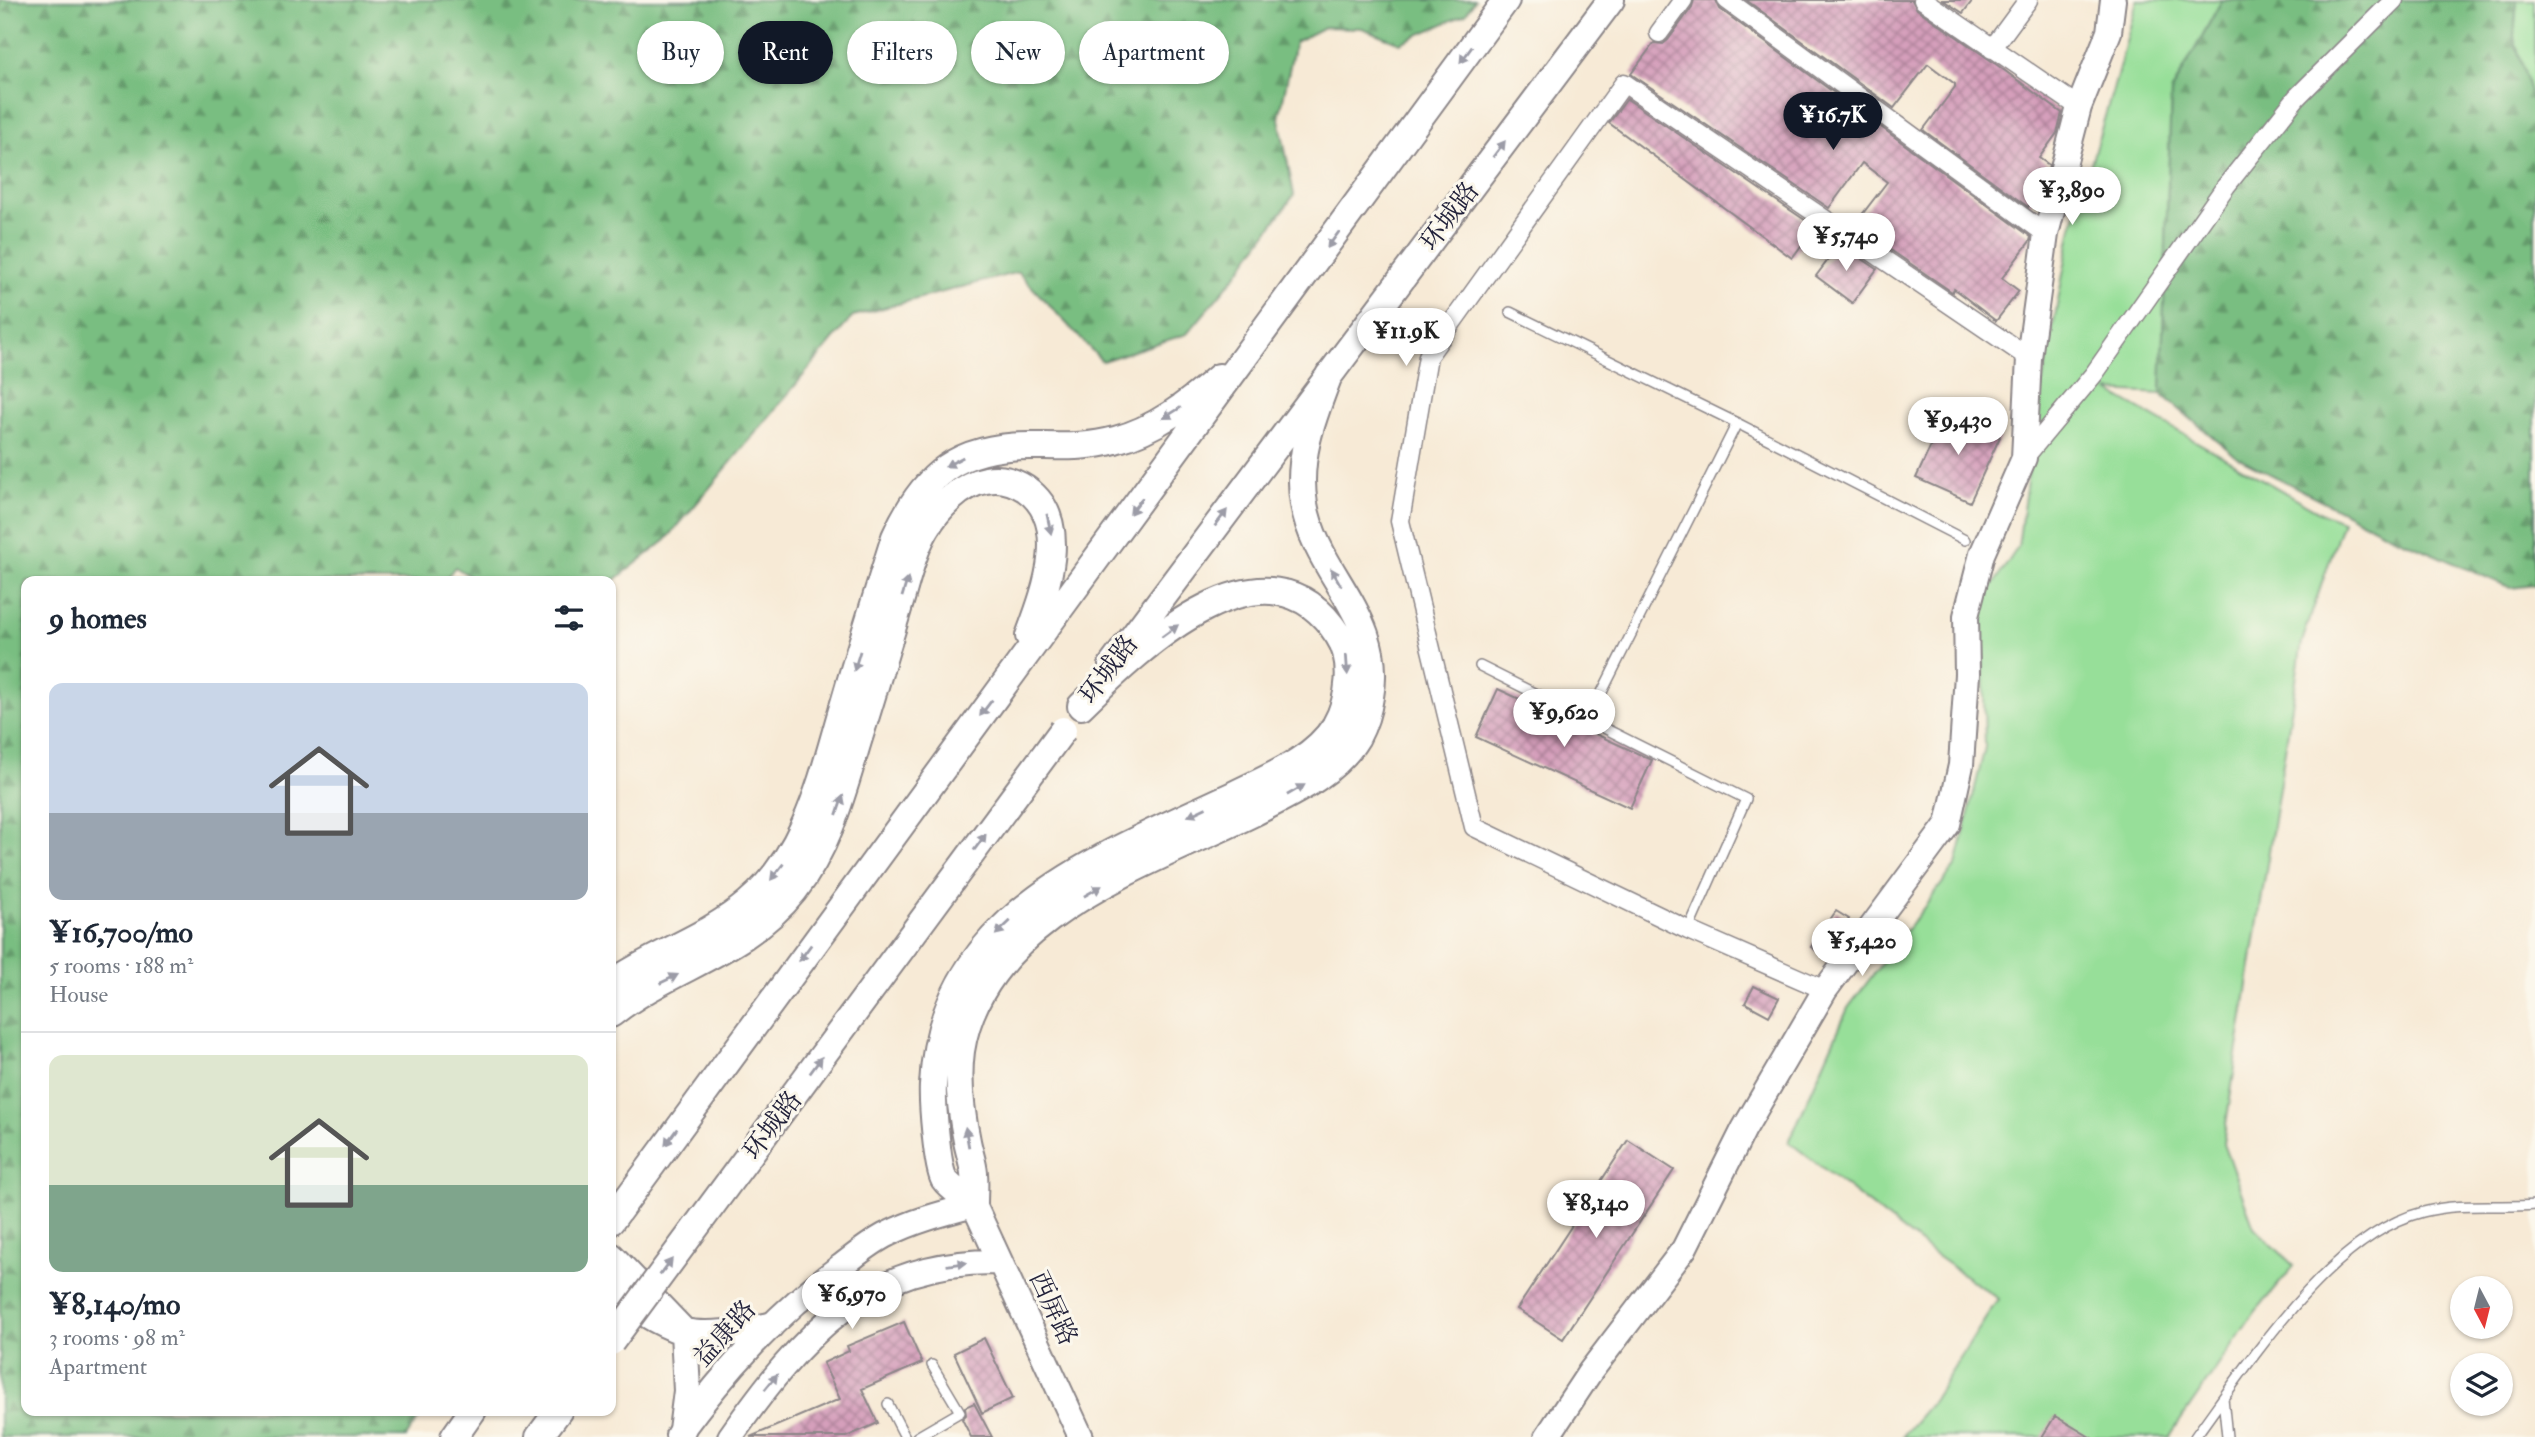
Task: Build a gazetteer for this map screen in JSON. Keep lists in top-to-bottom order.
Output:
{
  "streets": {
    "main road": ["环城路"],
    "street": ["西屏路", "益康路"]
  },
  "crossings": [
    ["西屏路", "益康路"]
  ],
  "north": "bottom",
  "page": {
    "chip": [
      "Buy",
      "Rent",
      "Filters",
      "New",
      "Apartment"
    ],
    "price": [
      "¥16.7K",
      "¥3,890",
      "¥5,740",
      "¥11.9K",
      "¥9,430",
      "¥9,620",
      "¥5,420",
      "¥8,140",
      "¥6,970"
    ],
    "heading": "9 homes",
    "list": [
      {
        "name": "¥16,700/mo",
        "note": "5 rooms · 188 m² · House"
      },
      {
        "name": "¥8,140/mo",
        "note": "3 rooms · 98 m² · Apartment"
      }
    ]
  }
}
